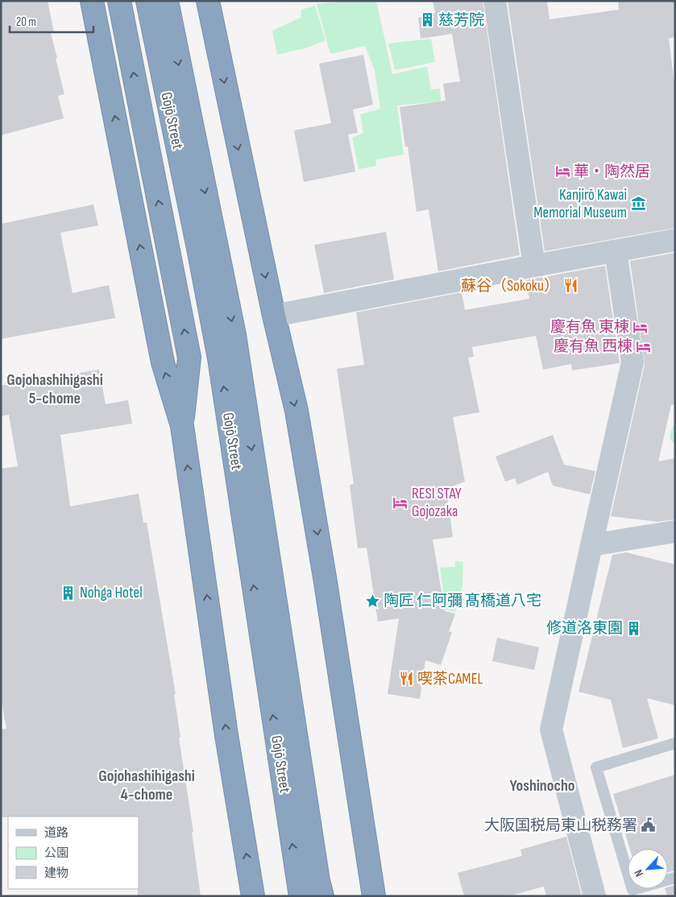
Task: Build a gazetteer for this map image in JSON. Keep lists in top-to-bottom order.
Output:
{
  "streets": {
    "highway": ["Gojō Street"]
  },
  "districts": ["Gojohashihigashi 5-chome", "Gojohashihigashi 4-chome", "Yoshinocho"],
  "places": {
    "building": ["慈芳院", "Nohga Hotel", "修道洛東園"],
    "hotel": [
      "華・陶然居",
      "慶有魚 東棟",
      "慶有魚 西棟",
      "RESI STAY Gojozaka"
    ],
    "museum": ["Kanjirō Kawai Memorial Museum"],
    "restaurant": ["蘇谷（Sokoku）", "喫茶CAMEL"],
    "place": ["陶匠 仁阿彌 髙橋道八宅"],
    "public building": ["大阪国税局東山税務署"]
  },
  "legend": ["道路", "公園", "建物"],
  "scale_bar": "20 m",
  "north": "bottom left"
}
